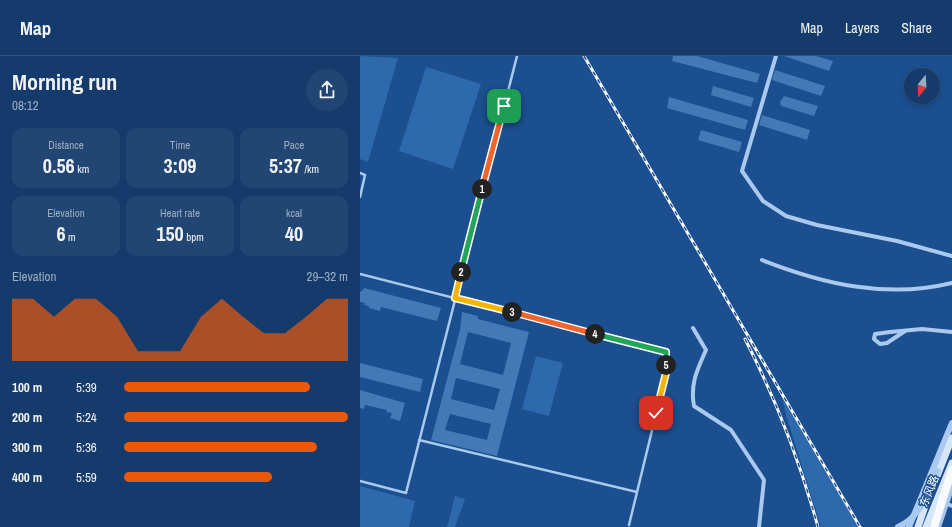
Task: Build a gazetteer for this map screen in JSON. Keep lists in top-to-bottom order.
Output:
{
  "streets": {
    "main road": ["东风路"]
  },
  "north": "bottom",
  "page": {
    "header": "Map",
    "nav": ["Map", "Layers", "Share"],
    "heading": ["Morning run", "08:12"],
    "stats": [
      ["Distance", "0.56 km"],
      ["Time", "3:09"],
      ["Pace", "5:37 /km"],
      ["Elevation", "6 m"],
      ["Heart rate", "150 bpm"],
      ["kcal", "40"]
    ],
    "pins": [
      "1",
      "2",
      "3",
      "4",
      "5"
    ],
    "chart": ["Elevation", "29–32 m"],
    "list": [
      {
        "name": "100 m",
        "note": "5:39"
      },
      {
        "name": "200 m",
        "note": "5:24"
      },
      {
        "name": "300 m",
        "note": "5:36"
      },
      {
        "name": "400 m",
        "note": "5:59"
      }
    ]
  }
}
